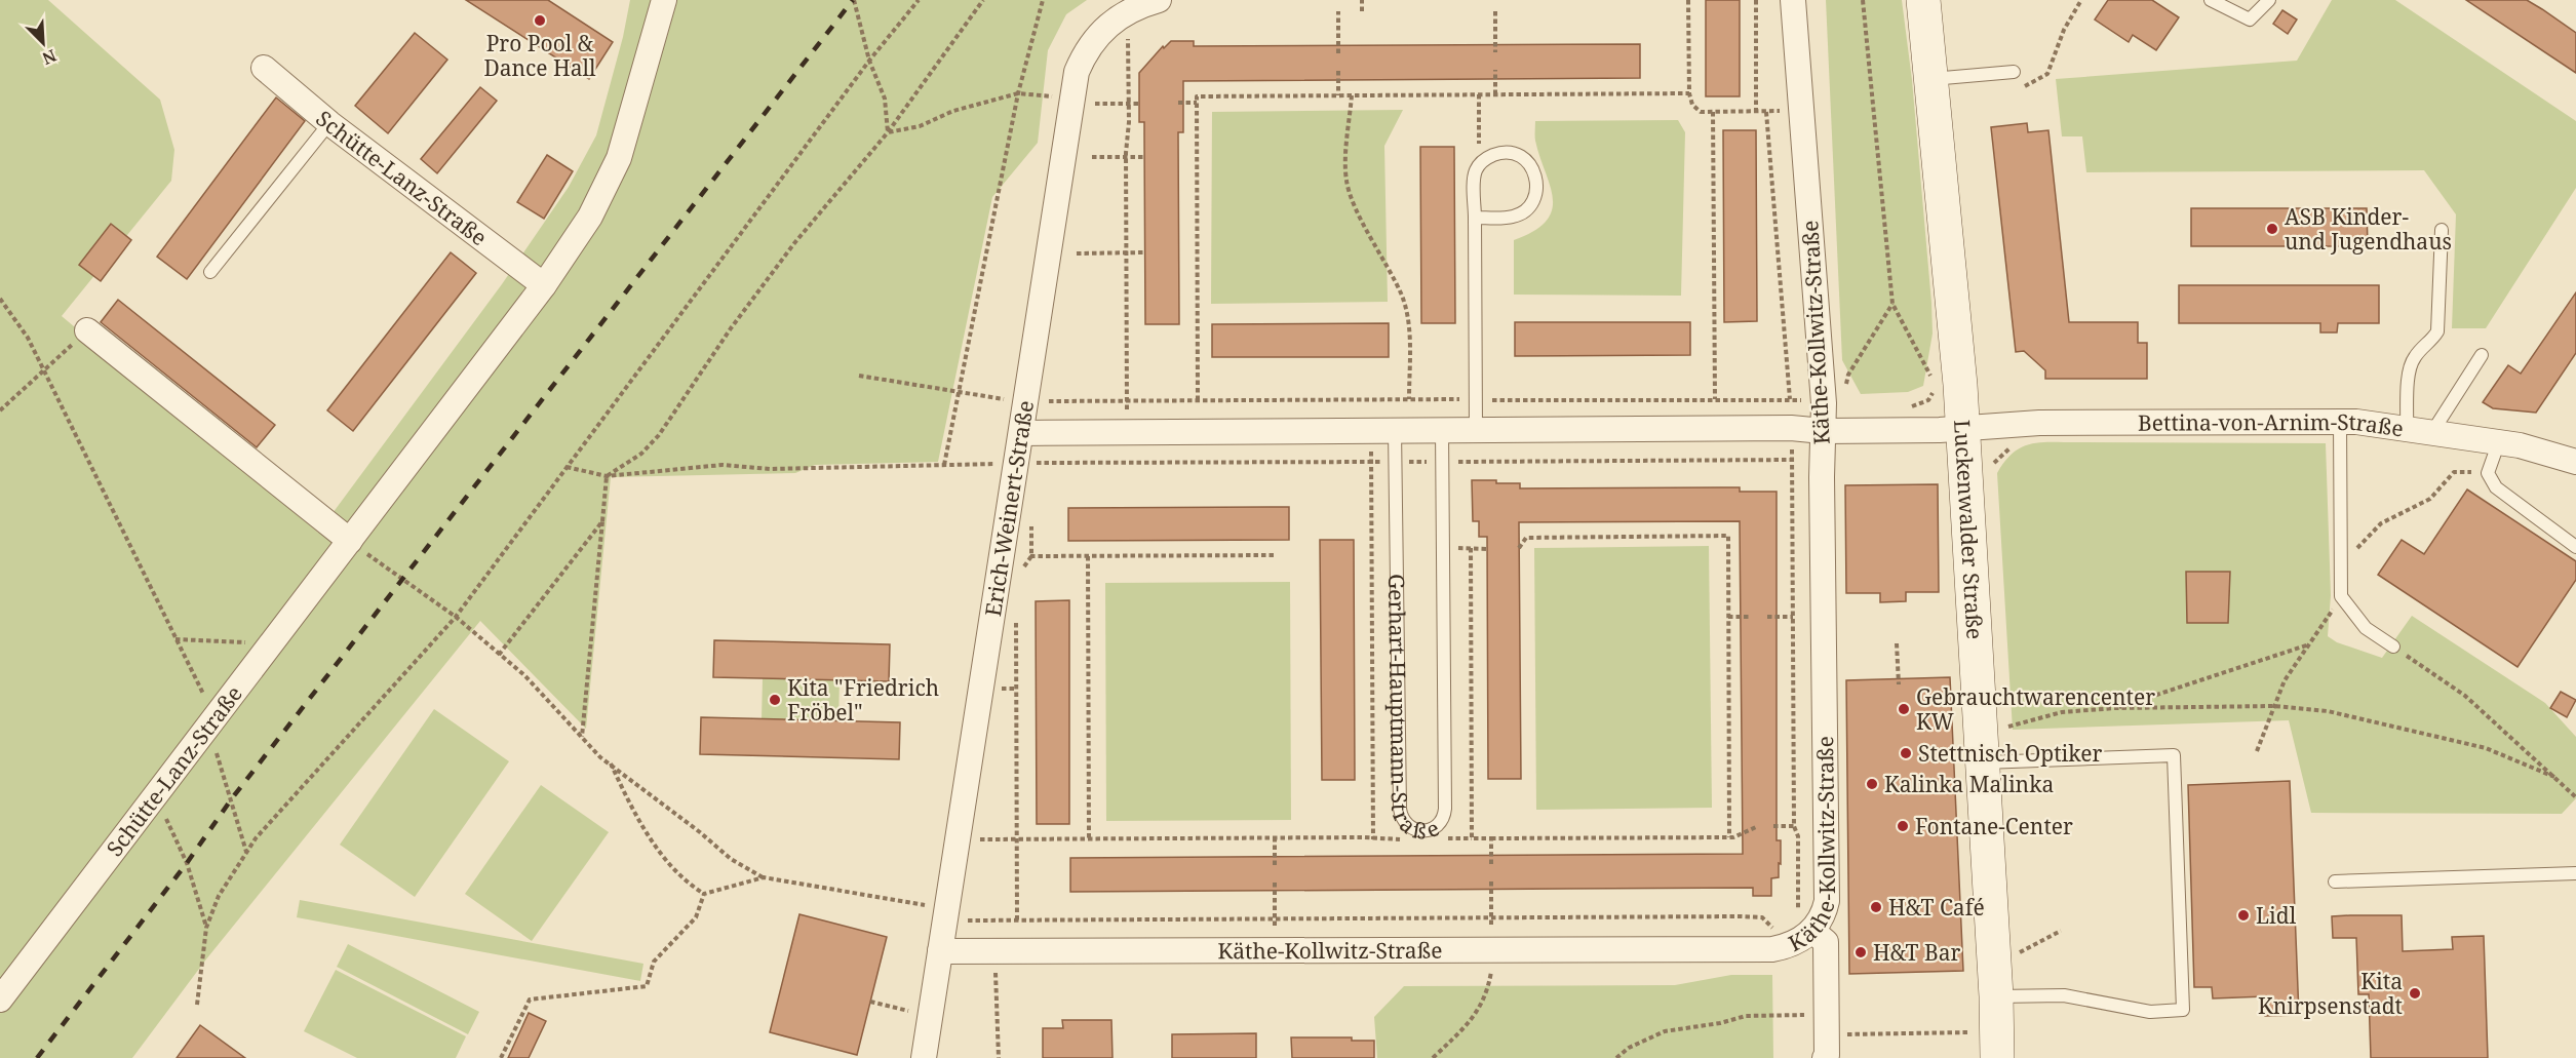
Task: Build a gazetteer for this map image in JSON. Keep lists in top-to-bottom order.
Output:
{
  "streets": {
    "main road": ["Luckenwalder Straße"],
    "street": [
      "Schütte-Lanz-Straße",
      "Käthe-Kollwitz-Straße",
      "Bettina-von-Arnim-Straße",
      "Erich-Weinert-Straße"
    ],
    "lane": ["Gerhart-Hauptmann-Straße"]
  },
  "crossings": [
    ["Käthe-Kollwitz-Straße", "Erich-Weinert-Straße"],
    ["Bettina-von-Arnim-Straße", "Luckenwalder Straße"]
  ],
  "places": [
    "Pro Pool & Dance Hall",
    "ASB Kinder- und Jugendhaus",
    "Kita \"Friedrich Fröbel\"",
    "Gebrauchtwarencenter KW",
    "Stettnisch Optiker",
    "Kalinka Malinka",
    "Fontane-Center",
    "H&T Café",
    "Lidl",
    "H&T Bar",
    "Kita Knirpsenstadt"
  ],
  "north": "bottom right"
}
